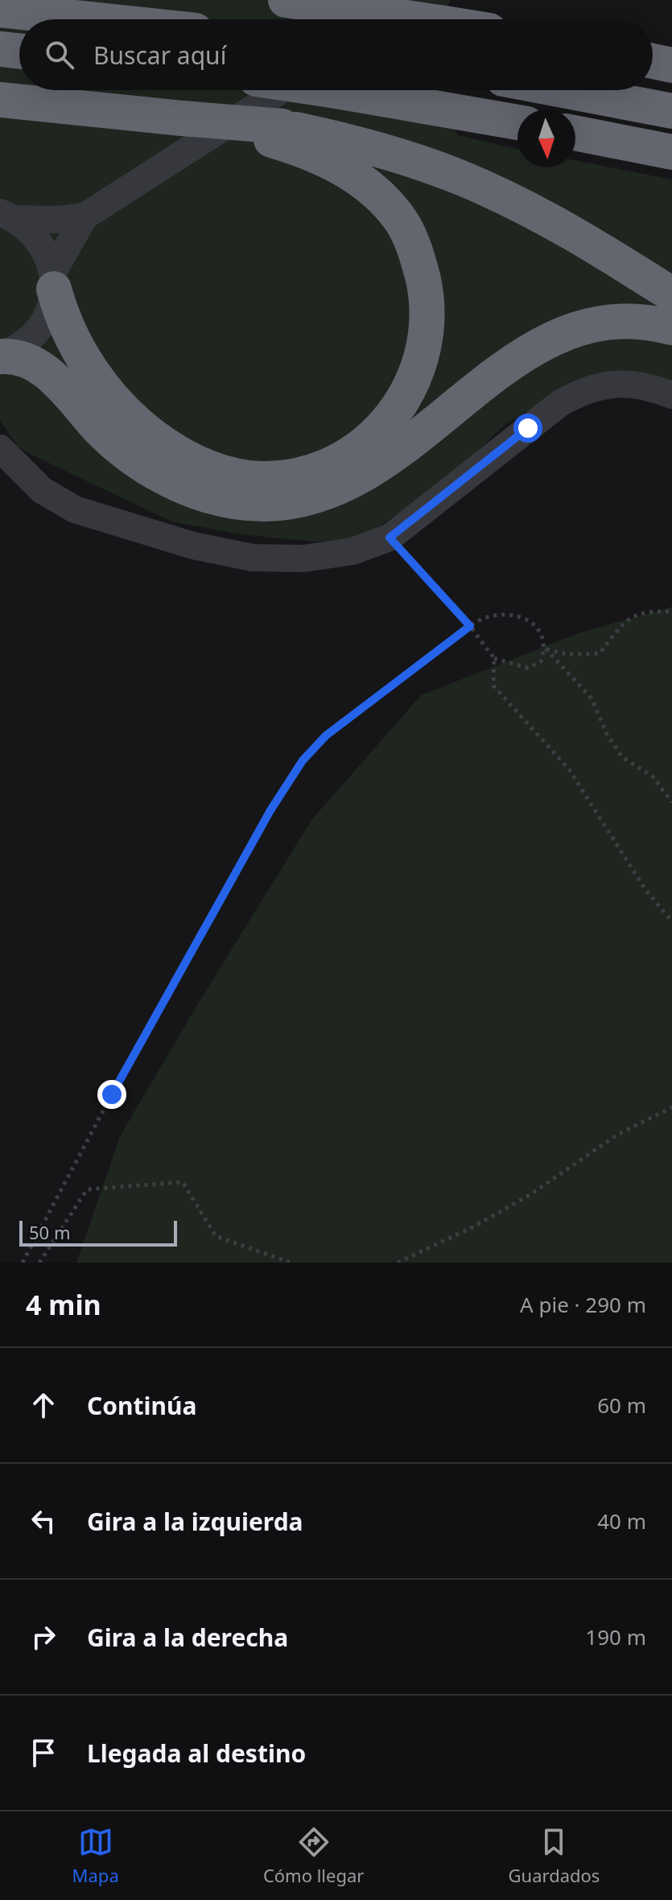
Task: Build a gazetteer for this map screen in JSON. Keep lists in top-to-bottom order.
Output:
{
  "scale_bar": "50 m",
  "north": "bottom",
  "page": {
    "search": "Buscar aquí",
    "scale": "50 m",
    "heading": ["4 min", "A pie · 290 m"],
    "list": [
      ["Continúa", "60 m"],
      ["Gira a la izquierda", "40 m"],
      ["Gira a la derecha", "190 m"],
      "Llegada al destino"
    ],
    "nav": ["Mapa", "Cómo llegar", "Guardados"]
  }
}
